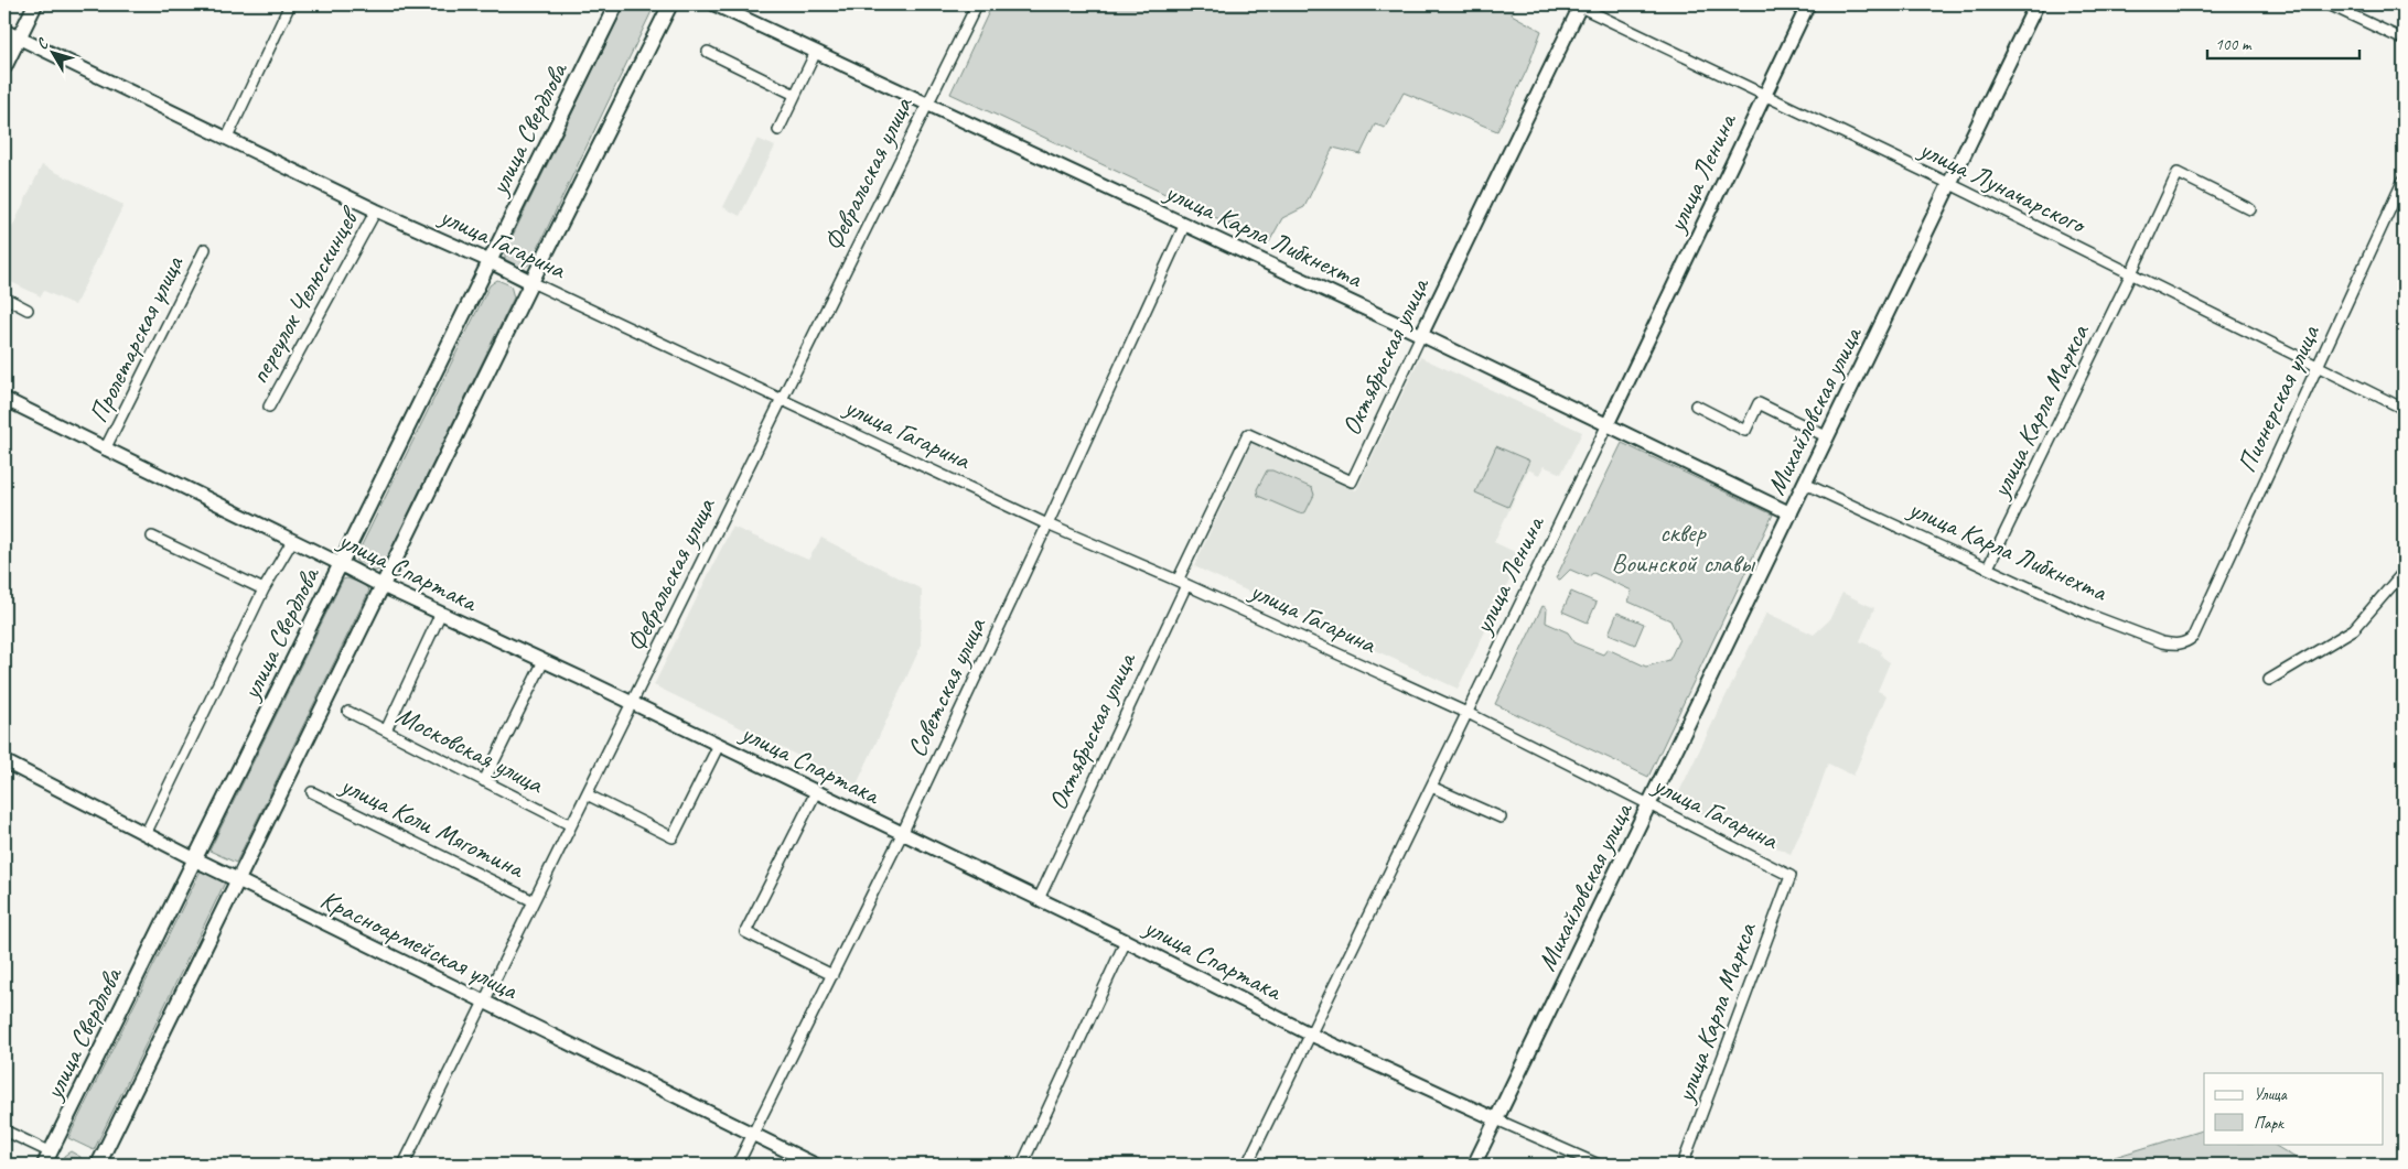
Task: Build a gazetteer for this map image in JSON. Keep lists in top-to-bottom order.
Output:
{
  "streets": {
    "main road": [
      "улица Свердлова",
      "улица Гагарина",
      "Михайловская улица",
      "улица Спартака",
      "Красноармейская улица"
    ],
    "street": [
      "улица Ленина",
      "Февральская улица",
      "улица Луначарского",
      "улица Карла Либкнехта",
      "переулок Челюскинцев",
      "Пролетарская улица",
      "Октябрьская улица",
      "Пионерская улица",
      "улица Карла Маркса",
      "Советская улица",
      "Московская улица",
      "улица Коли Мяготина"
    ]
  },
  "crossings": [
    ["улица Свердлова", "улица Гагарина"],
    ["улица Свердлова", "улица Спартака"],
    ["улица Свердлова", "Красноармейская улица"],
    ["улица Ленина", "улица Луначарского"],
    ["улица Ленина", "улица Карла Либкнехта"],
    ["улица Ленина", "улица Гагарина"],
    ["улица Ленина", "улица Спартака"],
    ["Февральская улица", "улица Карла Либкнехта"],
    ["Февральская улица", "улица Гагарина"],
    ["Февральская улица", "улица Спартака"],
    ["Февральская улица", "Московская улица"],
    ["Февральская улица", "улица Коли Мяготина"],
    ["Февральская улица", "Красноармейская улица"],
    ["улица Луначарского", "Октябрьская улица"],
    ["улица Луначарского", "Пионерская улица"],
    ["улица Луначарского", "Михайловская улица"],
    ["улица Луначарского", "улица Карла Маркса"],
    ["улица Карла Либкнехта", "Октябрьская улица"],
    ["улица Карла Либкнехта", "Пионерская улица"],
    ["улица Карла Либкнехта", "Михайловская улица"],
    ["улица Карла Либкнехта", "улица Карла Маркса"],
    ["улица Карла Либкнехта", "Советская улица"],
    ["улица Гагарина", "переулок Челюскинцев"],
    ["улица Гагарина", "Октябрьская улица"],
    ["улица Гагарина", "Михайловская улица"],
    ["улица Гагарина", "улица Карла Маркса"],
    ["улица Гагарина", "Советская улица"],
    ["Пролетарская улица", "улица Спартака"],
    ["Октябрьская улица", "улица Спартака"],
    ["Михайловская улица", "улица Спартака"],
    ["улица Спартака", "Советская улица"],
    ["Советская улица", "Красноармейская улица"]
  ],
  "parks": ["сквер Воинской славы"],
  "legend": ["Улица", "Парк"],
  "scale_bar": "100 m",
  "north": "top left"
}
